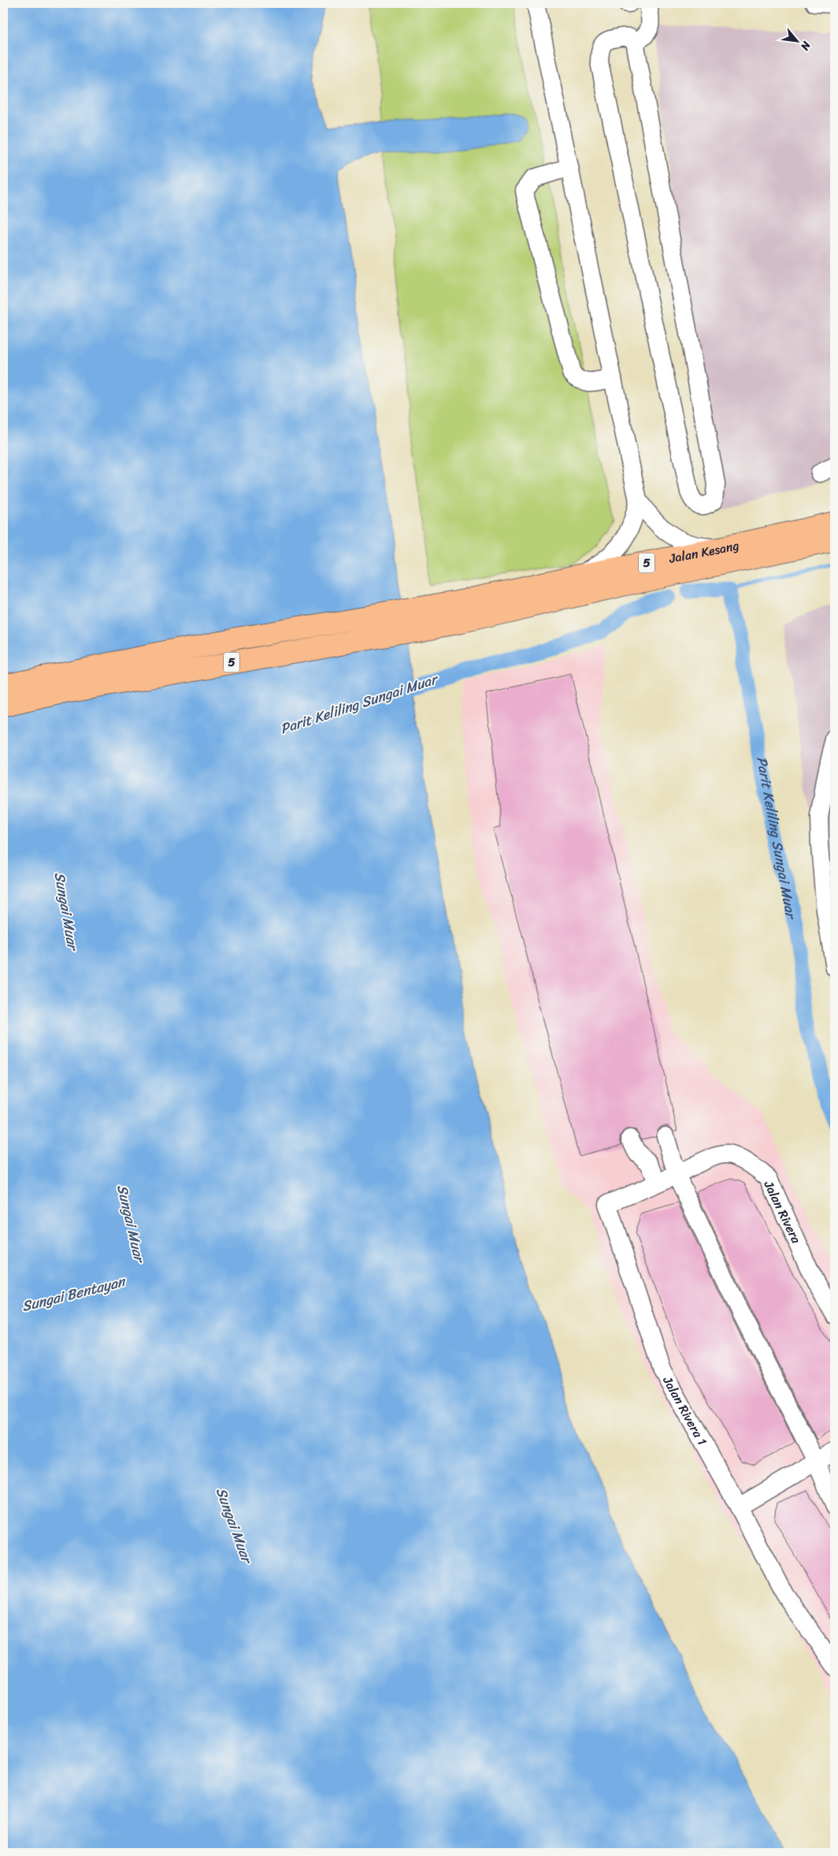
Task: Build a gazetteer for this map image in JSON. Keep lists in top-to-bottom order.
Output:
{
  "streets": {
    "main road": ["Jalan Kesang", "5"],
    "street": ["Jalan Rivera", "Jalan Rivera 1"]
  },
  "crossings": [
    ["Jalan Kesang", "5"],
    ["Jalan Rivera", "Jalan Rivera 1"]
  ],
  "water": ["Parit Keliling Sungai Muar", "Sungai Muar", "Sungai Bentayan"],
  "north": "bottom right"
}
